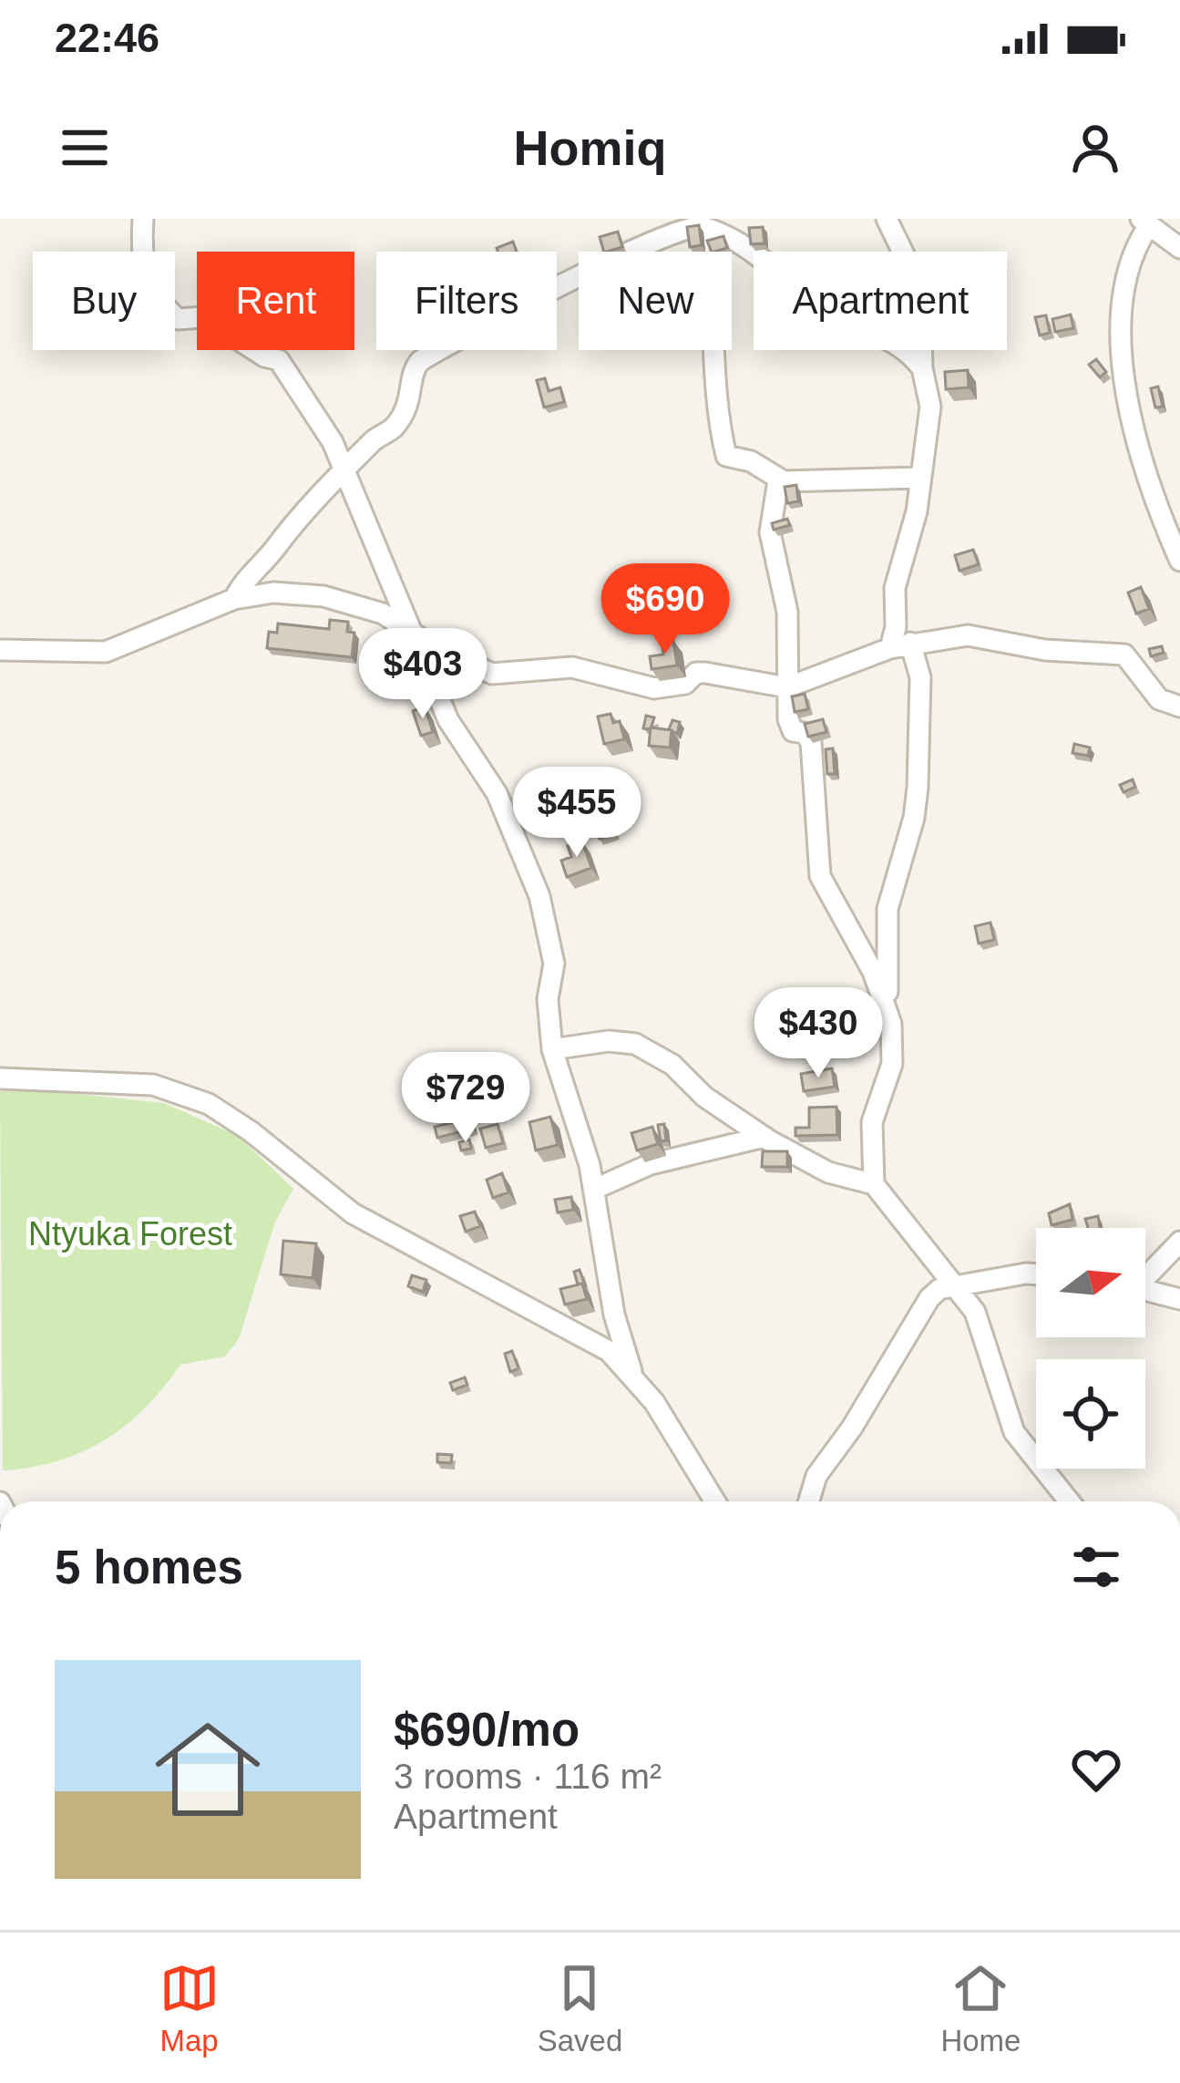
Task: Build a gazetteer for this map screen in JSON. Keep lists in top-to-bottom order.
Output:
{
  "parks": ["Ntyuka Forest"],
  "north": "right",
  "page": {
    "status": "22:46",
    "header": "Homiq",
    "chip": [
      "Buy",
      "Rent",
      "Filters",
      "New",
      "Apartment"
    ],
    "price": [
      "$690",
      "$403",
      "$455",
      "$430",
      "$729"
    ],
    "heading": "5 homes",
    "list": [
      {
        "name": "$690/mo",
        "note": "3 rooms · 116 m² · Apartment"
      }
    ],
    "tabs": ["Map", "Saved", "Home"]
  }
}
